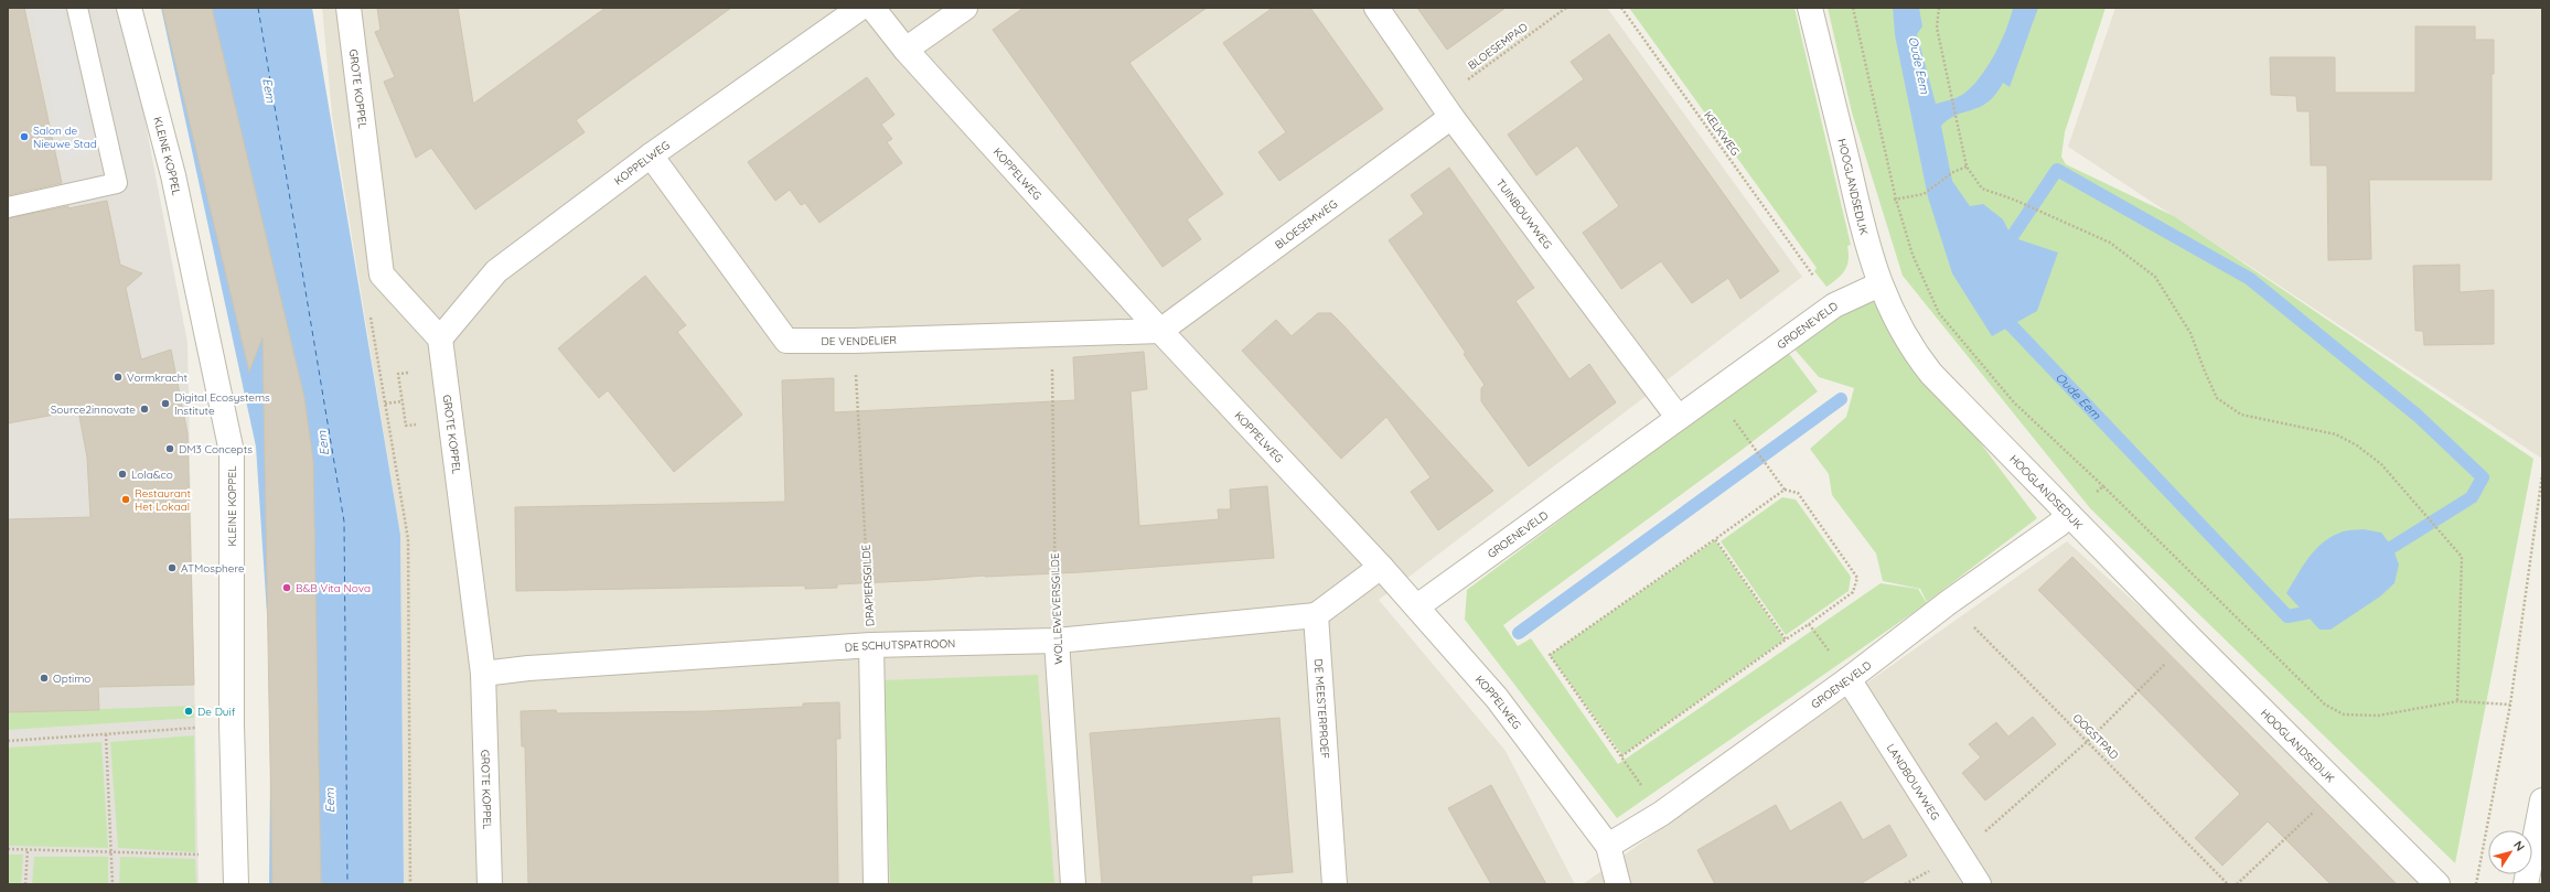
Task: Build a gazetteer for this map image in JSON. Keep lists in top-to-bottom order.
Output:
{
  "streets": {
    "street": [
      "GROTE KOPPEL",
      "KLEINE KOPPEL",
      "KOPPELWEG",
      "HOOGLANDSEDIJK",
      "TUINBOUWWEG",
      "BLOESEMWEG",
      "GROENEVELD",
      "DE VENDELIER",
      "WOLLEWEVERSGILDE",
      "DE SCHUTSPATROON",
      "DE MEESTERPROEF",
      "LANDBOUWWEG"
    ],
    "path": [
      "BLOESEMPAD",
      "KELKWEG",
      "DRAPIERSGILDE",
      "OOGSTPAD"
    ]
  },
  "crossings": [
    ["BLOESEMPAD", "TUINBOUWWEG"],
    ["BLOESEMPAD", "BLOESEMWEG"],
    ["GROTE KOPPEL", "KOPPELWEG"],
    ["GROTE KOPPEL", "DE SCHUTSPATROON"],
    ["KOPPELWEG", "BLOESEMWEG"],
    ["KOPPELWEG", "GROENEVELD"],
    ["KOPPELWEG", "DE VENDELIER"],
    ["HOOGLANDSEDIJK", "GROENEVELD"],
    ["TUINBOUWWEG", "BLOESEMWEG"],
    ["TUINBOUWWEG", "GROENEVELD"],
    ["BLOESEMWEG", "DE VENDELIER"],
    ["GROENEVELD", "OOGSTPAD"],
    ["GROENEVELD", "LANDBOUWWEG"],
    ["DE VENDELIER", "DRAPIERSGILDE"],
    ["DE VENDELIER", "WOLLEWEVERSGILDE"],
    ["DRAPIERSGILDE", "DE SCHUTSPATROON"],
    ["WOLLEWEVERSGILDE", "DE SCHUTSPATROON"],
    ["DE SCHUTSPATROON", "DE MEESTERPROEF"]
  ],
  "water": ["Oude Eem", "Eem"],
  "places": [
    "Salon de Nieuwe Stad",
    "Vormkracht",
    "Digital Ecosystems Institute",
    "Source2innovate",
    "DM3 Concepts",
    "Lola&co",
    "Restaurant Het Lokaal",
    "ATMosphere",
    "B&B Vita Nova",
    "Optimo",
    "De Duif"
  ],
  "north": "top right"
}
